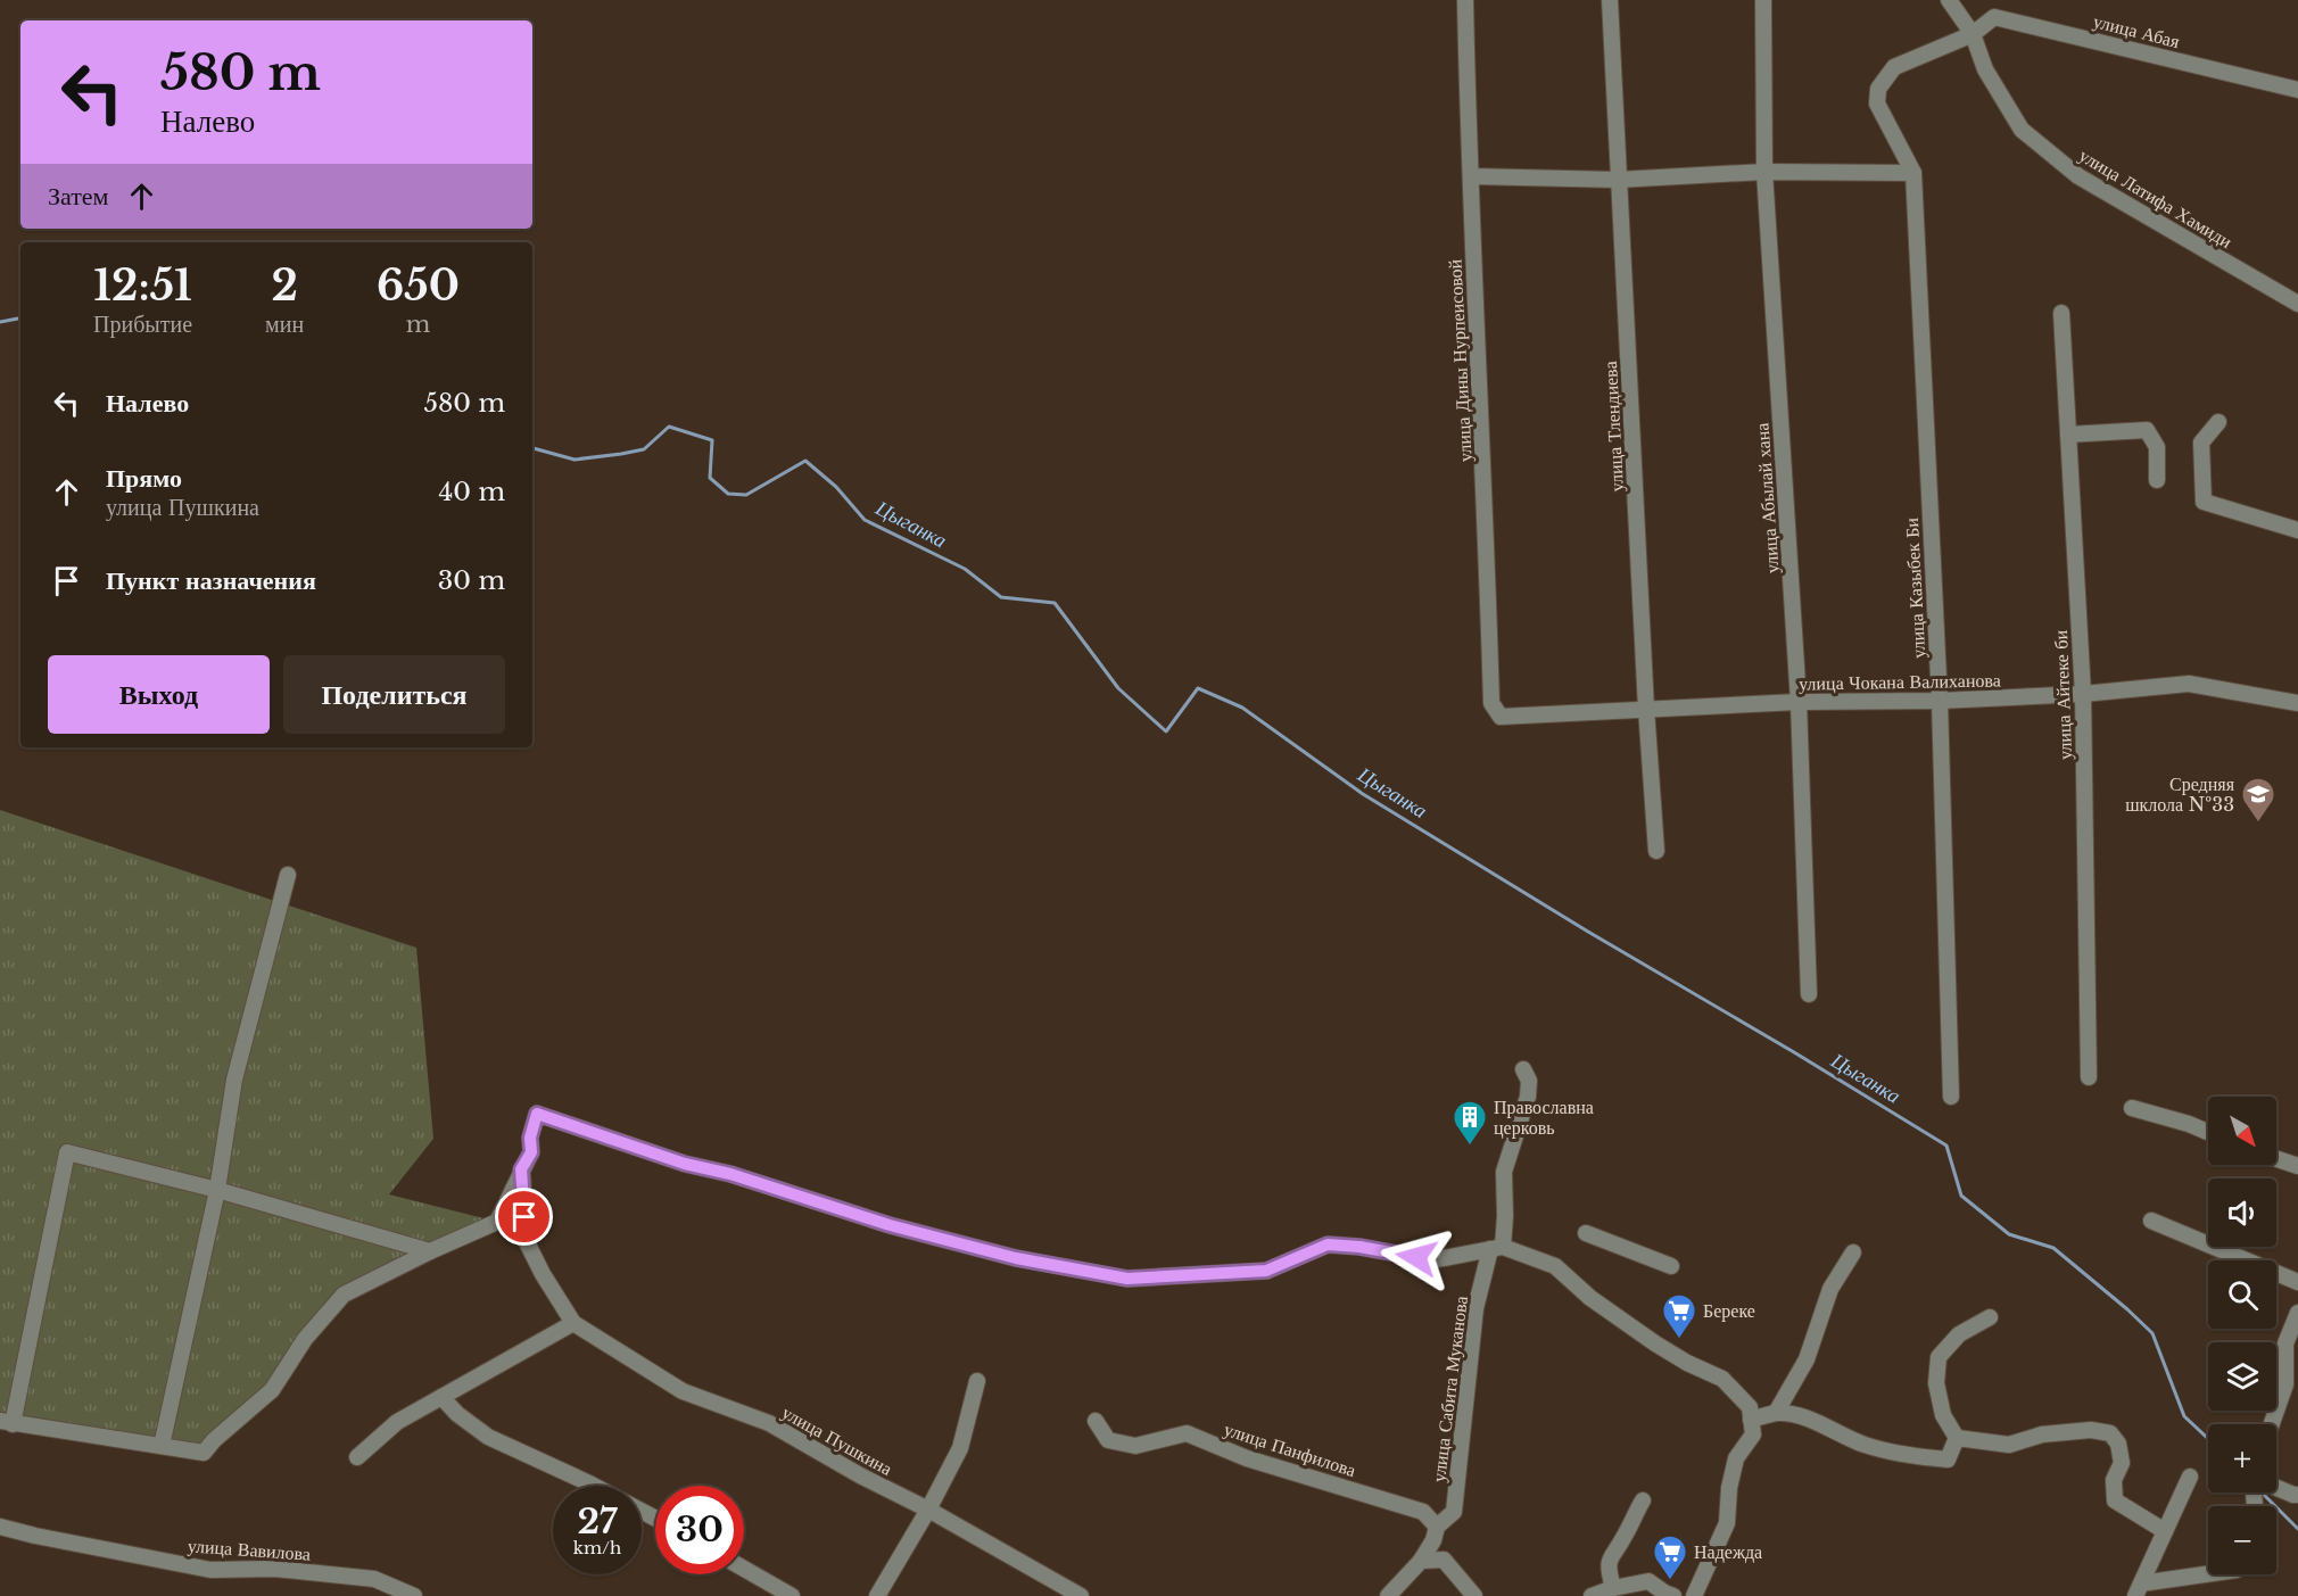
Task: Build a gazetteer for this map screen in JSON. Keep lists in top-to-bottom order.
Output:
{
  "streets": {
    "street": [
      "улица Абая",
      "улица Латифа Хамиди",
      "улица Дины Нурпеисовой",
      "улица Тлендиева",
      "улица Абылай хана",
      "улица Казыбек Би",
      "улица Чокана Валиханова",
      "улица Айтеке би",
      "улица Сабита Муканова",
      "улица Пушкина",
      "улица Панфилова",
      "улица Вавилова"
    ]
  },
  "crossings": [
    ["улица Абая", "улица Латифа Хамиди"],
    ["улица Абая", "улица Казыбек Би"],
    ["улица Латифа Хамиди", "улица Казыбек Би"],
    ["улица Дины Нурпеисовой", "улица Чокана Валиханова"],
    ["улица Тлендиева", "улица Чокана Валиханова"],
    ["улица Абылай хана", "улица Чокана Валиханова"],
    ["улица Казыбек Би", "улица Чокана Валиханова"],
    ["улица Чокана Валиханова", "улица Айтеке би"],
    ["улица Сабита Муканова", "улица Панфилова"]
  ],
  "water": ["Цыганка"],
  "places": {
    "school or university": ["Средняя шклола №33"],
    "building": ["Православна церковь"],
    "supermarket": ["Береке", "Надежда"]
  },
  "north": "bottom right",
  "page": {
    "turn": ["580 m", "Налево"],
    "then": "Затем",
    "eta": [
      "12:51",
      "Прибытие",
      "2",
      "мин",
      "650",
      "m"
    ],
    "list": [
      {
        "name": "Налево",
        "value": "580 m"
      },
      {
        "name": "Прямо",
        "note": "улица Пушкина",
        "value": "40 m"
      },
      {
        "name": "Пункт назначения",
        "value": "30 m"
      }
    ],
    "buttons": ["Выход", "Поделиться"],
    "map_buttons": ["+", "−"],
    "speed": "27 km/h",
    "limit": "30"
  }
}
